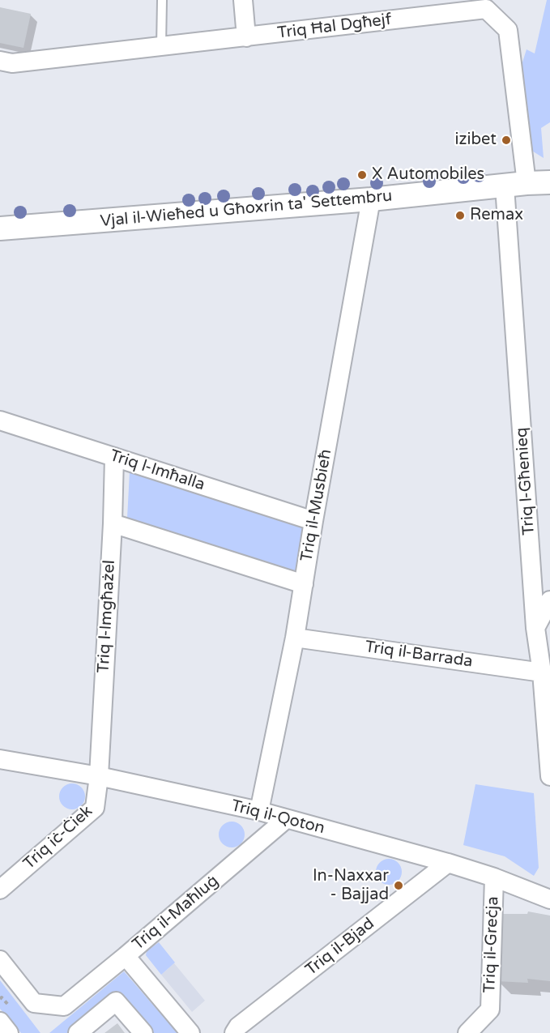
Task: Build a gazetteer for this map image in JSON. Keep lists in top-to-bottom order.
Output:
{
  "streets": {
    "street": [
      "Triq Ħal Dgħejf",
      "Vjal il-Wieħed u Għoxrin ta' Settembru",
      "Triq l-Imħalla",
      "Triq l-Għenieq",
      "Triq il-Musbieħ",
      "Triq l-Imgħażel",
      "Triq il-Barrada",
      "Triq il-Qoton",
      "Triq iċ-Ċiek",
      "Triq il-Maħluġ",
      "Triq il-Greċja",
      "Triq il-Bjad"
    ]
  },
  "crossings": [
    ["Triq Ħal Dgħejf", "Vjal il-Wieħed u Għoxrin ta' Settembru"],
    ["Triq Ħal Dgħejf", "Triq l-Għenieq"],
    ["Vjal il-Wieħed u Għoxrin ta' Settembru", "Triq l-Għenieq"],
    ["Vjal il-Wieħed u Għoxrin ta' Settembru", "Triq il-Musbieħ"],
    ["Triq l-Imħalla", "Triq il-Musbieħ"],
    ["Triq l-Imħalla", "Triq l-Imgħażel"],
    ["Triq l-Għenieq", "Triq il-Barrada"],
    ["Triq il-Musbieħ", "Triq il-Barrada"],
    ["Triq il-Musbieħ", "Triq il-Qoton"],
    ["Triq l-Imgħażel", "Triq il-Qoton"],
    ["Triq l-Imgħażel", "Triq iċ-Ċiek"],
    ["Triq il-Qoton", "Triq iċ-Ċiek"],
    ["Triq il-Qoton", "Triq il-Maħluġ"],
    ["Triq il-Qoton", "Triq il-Greċja"],
    ["Triq il-Qoton", "Triq il-Bjad"]
  ],
  "places": [
    "izibet",
    "X Automobiles",
    "Remax",
    "In-Naxxar - Bajjad"
  ]
}
